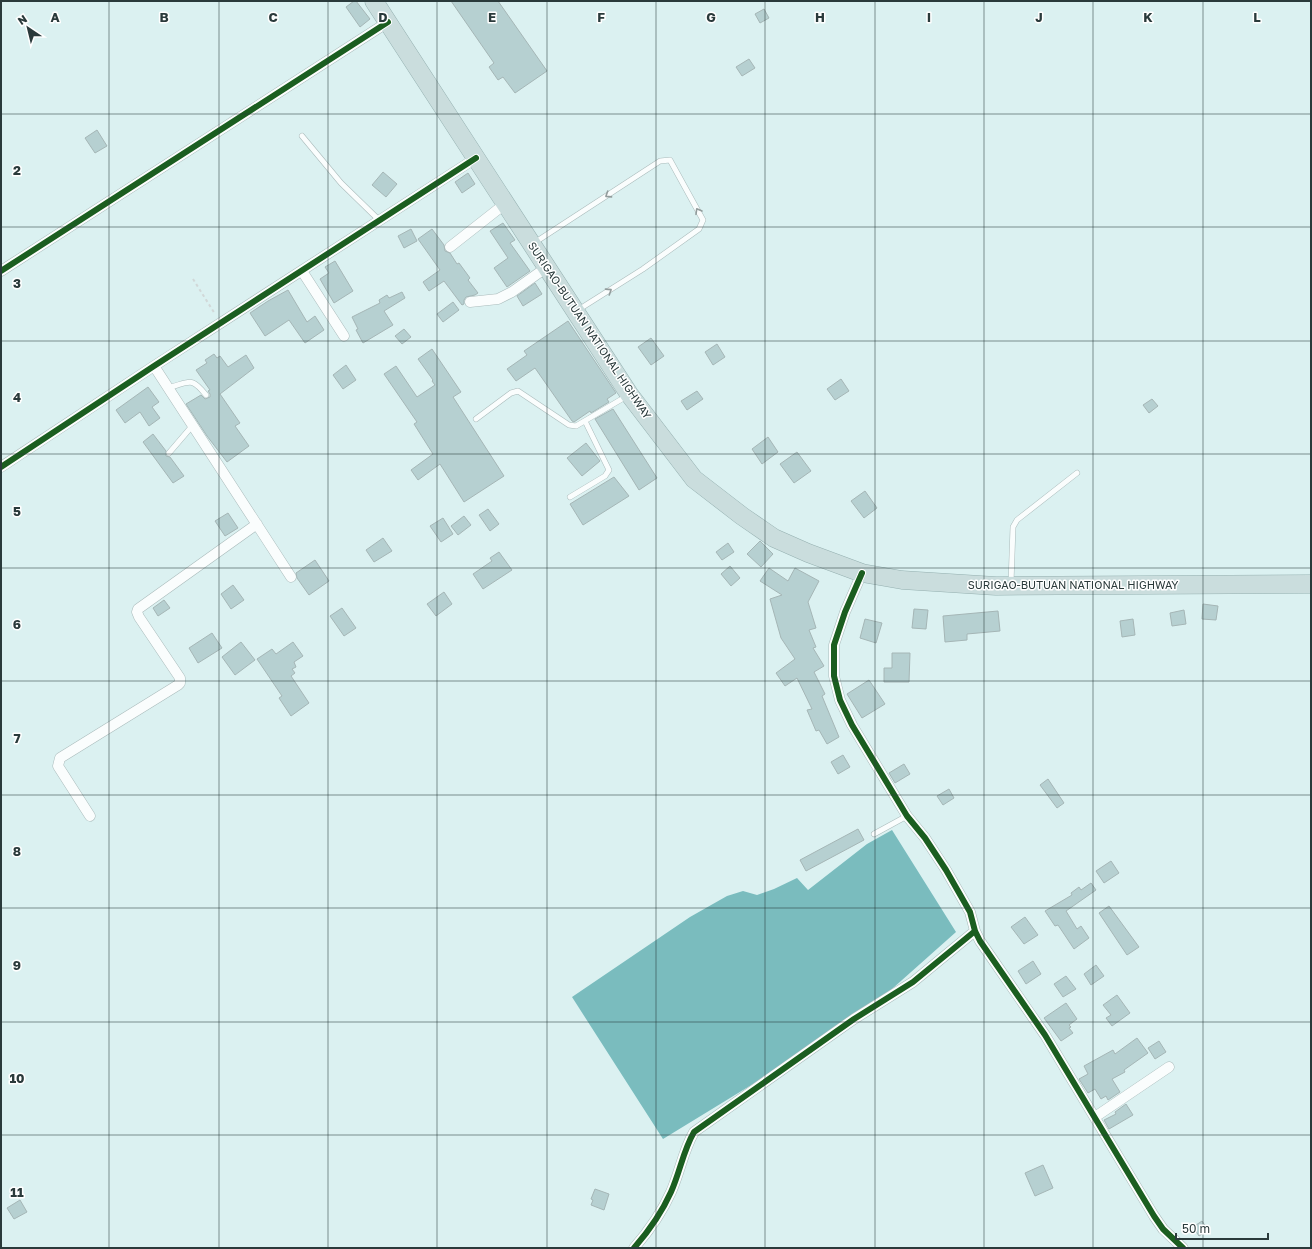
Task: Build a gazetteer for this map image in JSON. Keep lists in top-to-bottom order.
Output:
{
  "streets": {
    "highway": ["SURIGAO-BUTUAN NATIONAL HIGHWAY"]
  },
  "scale_bar": "50 m",
  "north": "top left",
  "grid": {
    "columns": [
      "A",
      "B",
      "C",
      "D",
      "E",
      "F",
      "G",
      "H",
      "I",
      "J",
      "K",
      "L"
    ],
    "rows": [
      "2",
      "3",
      "4",
      "5",
      "6",
      "7",
      "8",
      "9",
      "10",
      "11"
    ]
  }
}
